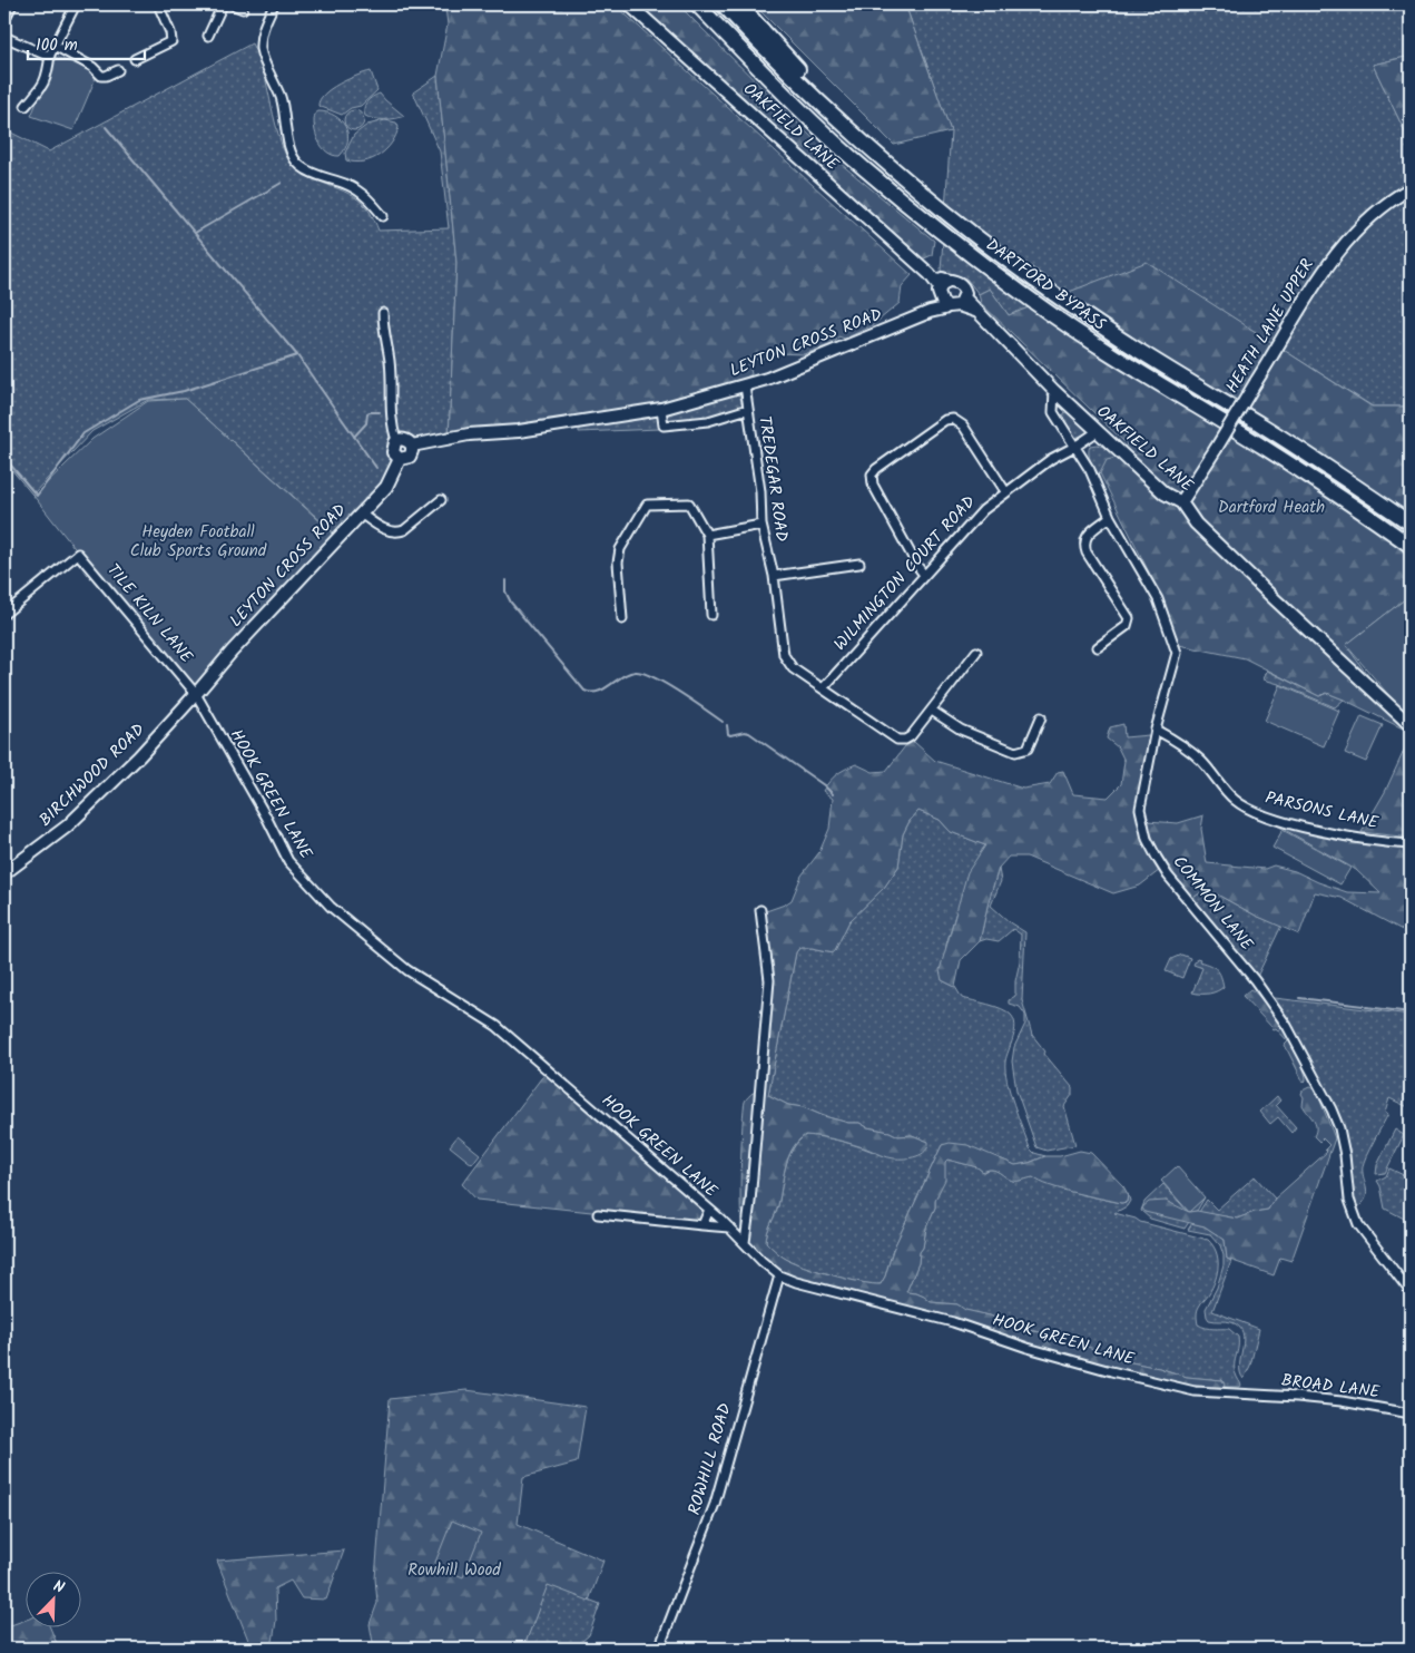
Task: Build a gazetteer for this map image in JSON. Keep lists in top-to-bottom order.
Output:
{
  "streets": {
    "highway": ["DARTFORD BYPASS"],
    "street": [
      "OAKFIELD LANE",
      "HEATH LANE UPPER",
      "LEYTON CROSS ROAD",
      "TREDEGAR ROAD",
      "WILMINGTON COURT ROAD",
      "TILE KILN LANE",
      "BIRCHWOOD ROAD",
      "HOOK GREEN LANE",
      "PARSONS LANE",
      "COMMON LANE",
      "BROAD LANE",
      "ROWHILL ROAD"
    ]
  },
  "crossings": [
    ["OAKFIELD LANE", "HEATH LANE UPPER"],
    ["OAKFIELD LANE", "LEYTON CROSS ROAD"],
    ["OAKFIELD LANE", "WILMINGTON COURT ROAD"],
    ["OAKFIELD LANE", "COMMON LANE"],
    ["LEYTON CROSS ROAD", "TREDEGAR ROAD"],
    ["LEYTON CROSS ROAD", "TILE KILN LANE"],
    ["LEYTON CROSS ROAD", "BIRCHWOOD ROAD"],
    ["LEYTON CROSS ROAD", "HOOK GREEN LANE"],
    ["TREDEGAR ROAD", "WILMINGTON COURT ROAD"],
    ["WILMINGTON COURT ROAD", "COMMON LANE"],
    ["TILE KILN LANE", "BIRCHWOOD ROAD"],
    ["TILE KILN LANE", "HOOK GREEN LANE"],
    ["BIRCHWOOD ROAD", "HOOK GREEN LANE"],
    ["HOOK GREEN LANE", "BROAD LANE"],
    ["HOOK GREEN LANE", "ROWHILL ROAD"],
    ["PARSONS LANE", "COMMON LANE"]
  ],
  "parks": ["Dartford Heath", "Heyden Football Club Sports Ground", "Rowhill Wood"],
  "scale_bar": "100 m",
  "north": "top right"
}
